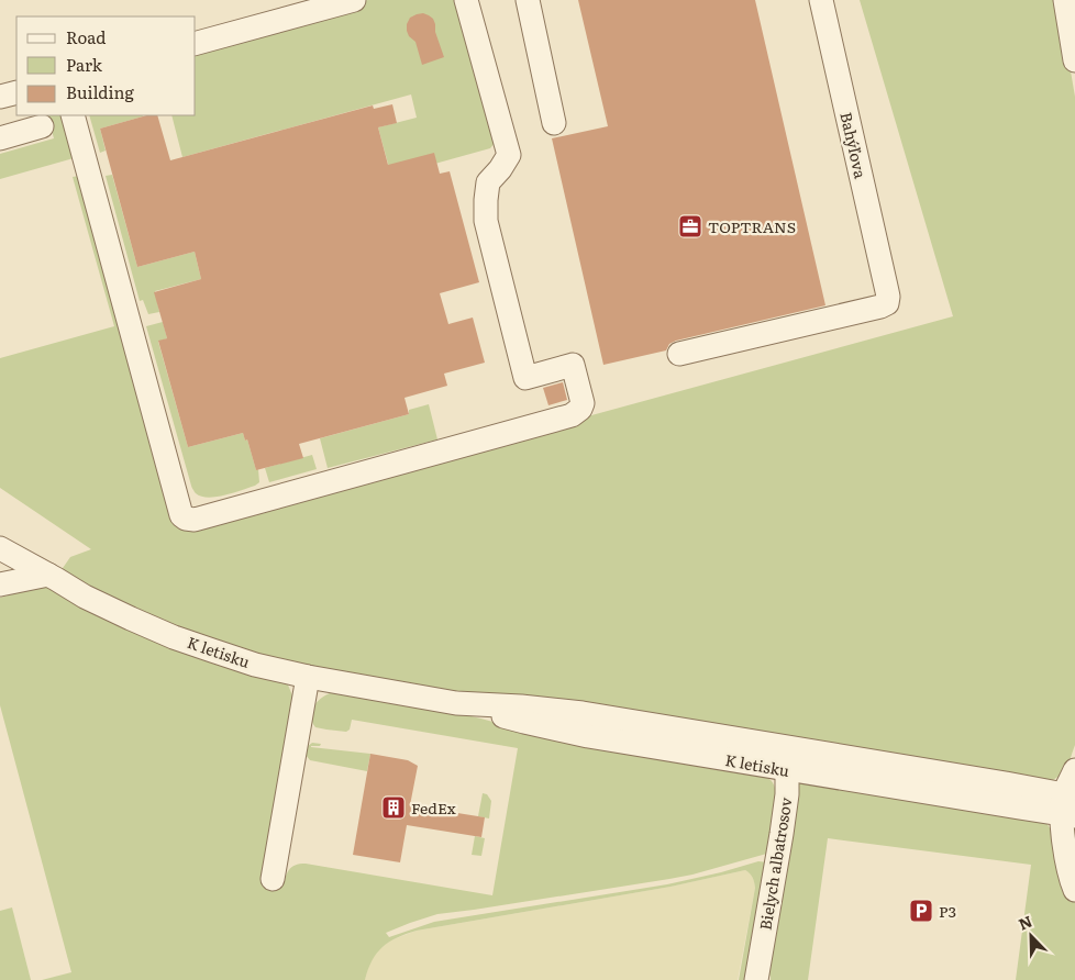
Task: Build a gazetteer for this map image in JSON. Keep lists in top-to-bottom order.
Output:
{
  "streets": {
    "street": ["Bahýľova", "K letisku", "Bielych albatrosov"]
  },
  "crossings": [
    ["K letisku", "Bielych albatrosov"]
  ],
  "places": {
    "office": ["TOPTRANS"],
    "building": ["FedEx"],
    "parking": ["P3"]
  },
  "legend": ["Road", "Park", "Building"],
  "north": "top left"
}
